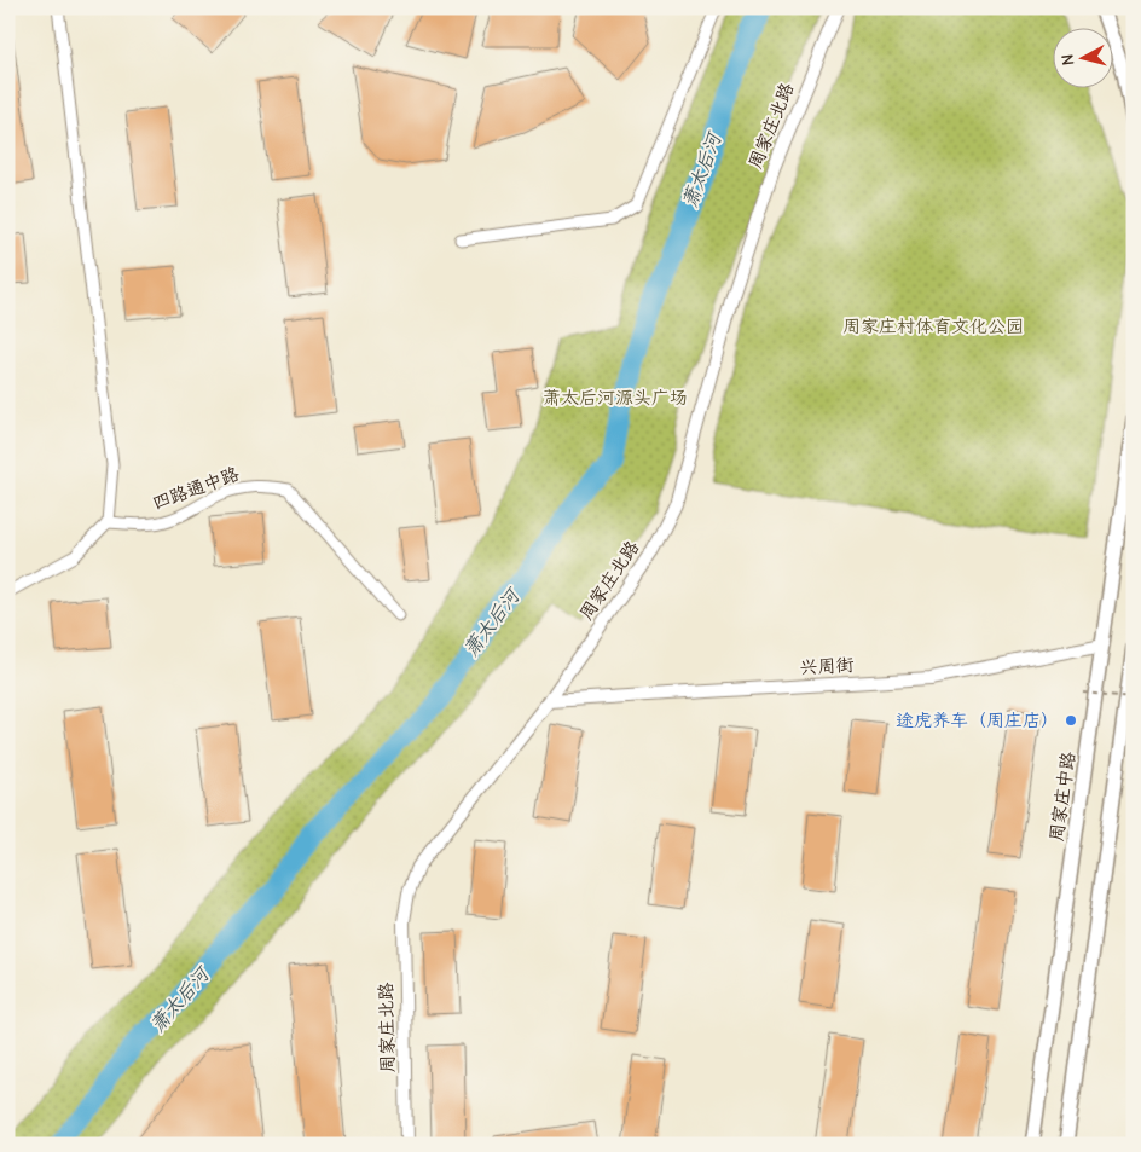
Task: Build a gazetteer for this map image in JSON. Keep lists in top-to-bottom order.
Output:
{
  "streets": {
    "main road": ["周家庄中路"],
    "street": ["周家庄北路", "四路通中路", "兴周街"]
  },
  "crossings": [
    ["周家庄北路", "兴周街"],
    ["兴周街", "周家庄中路"]
  ],
  "water": ["萧太后河"],
  "parks": ["周家庄村体育文化公园", "萧太后河源头广场"],
  "places": ["途虎养车（周庄店）"],
  "north": "left"
}
